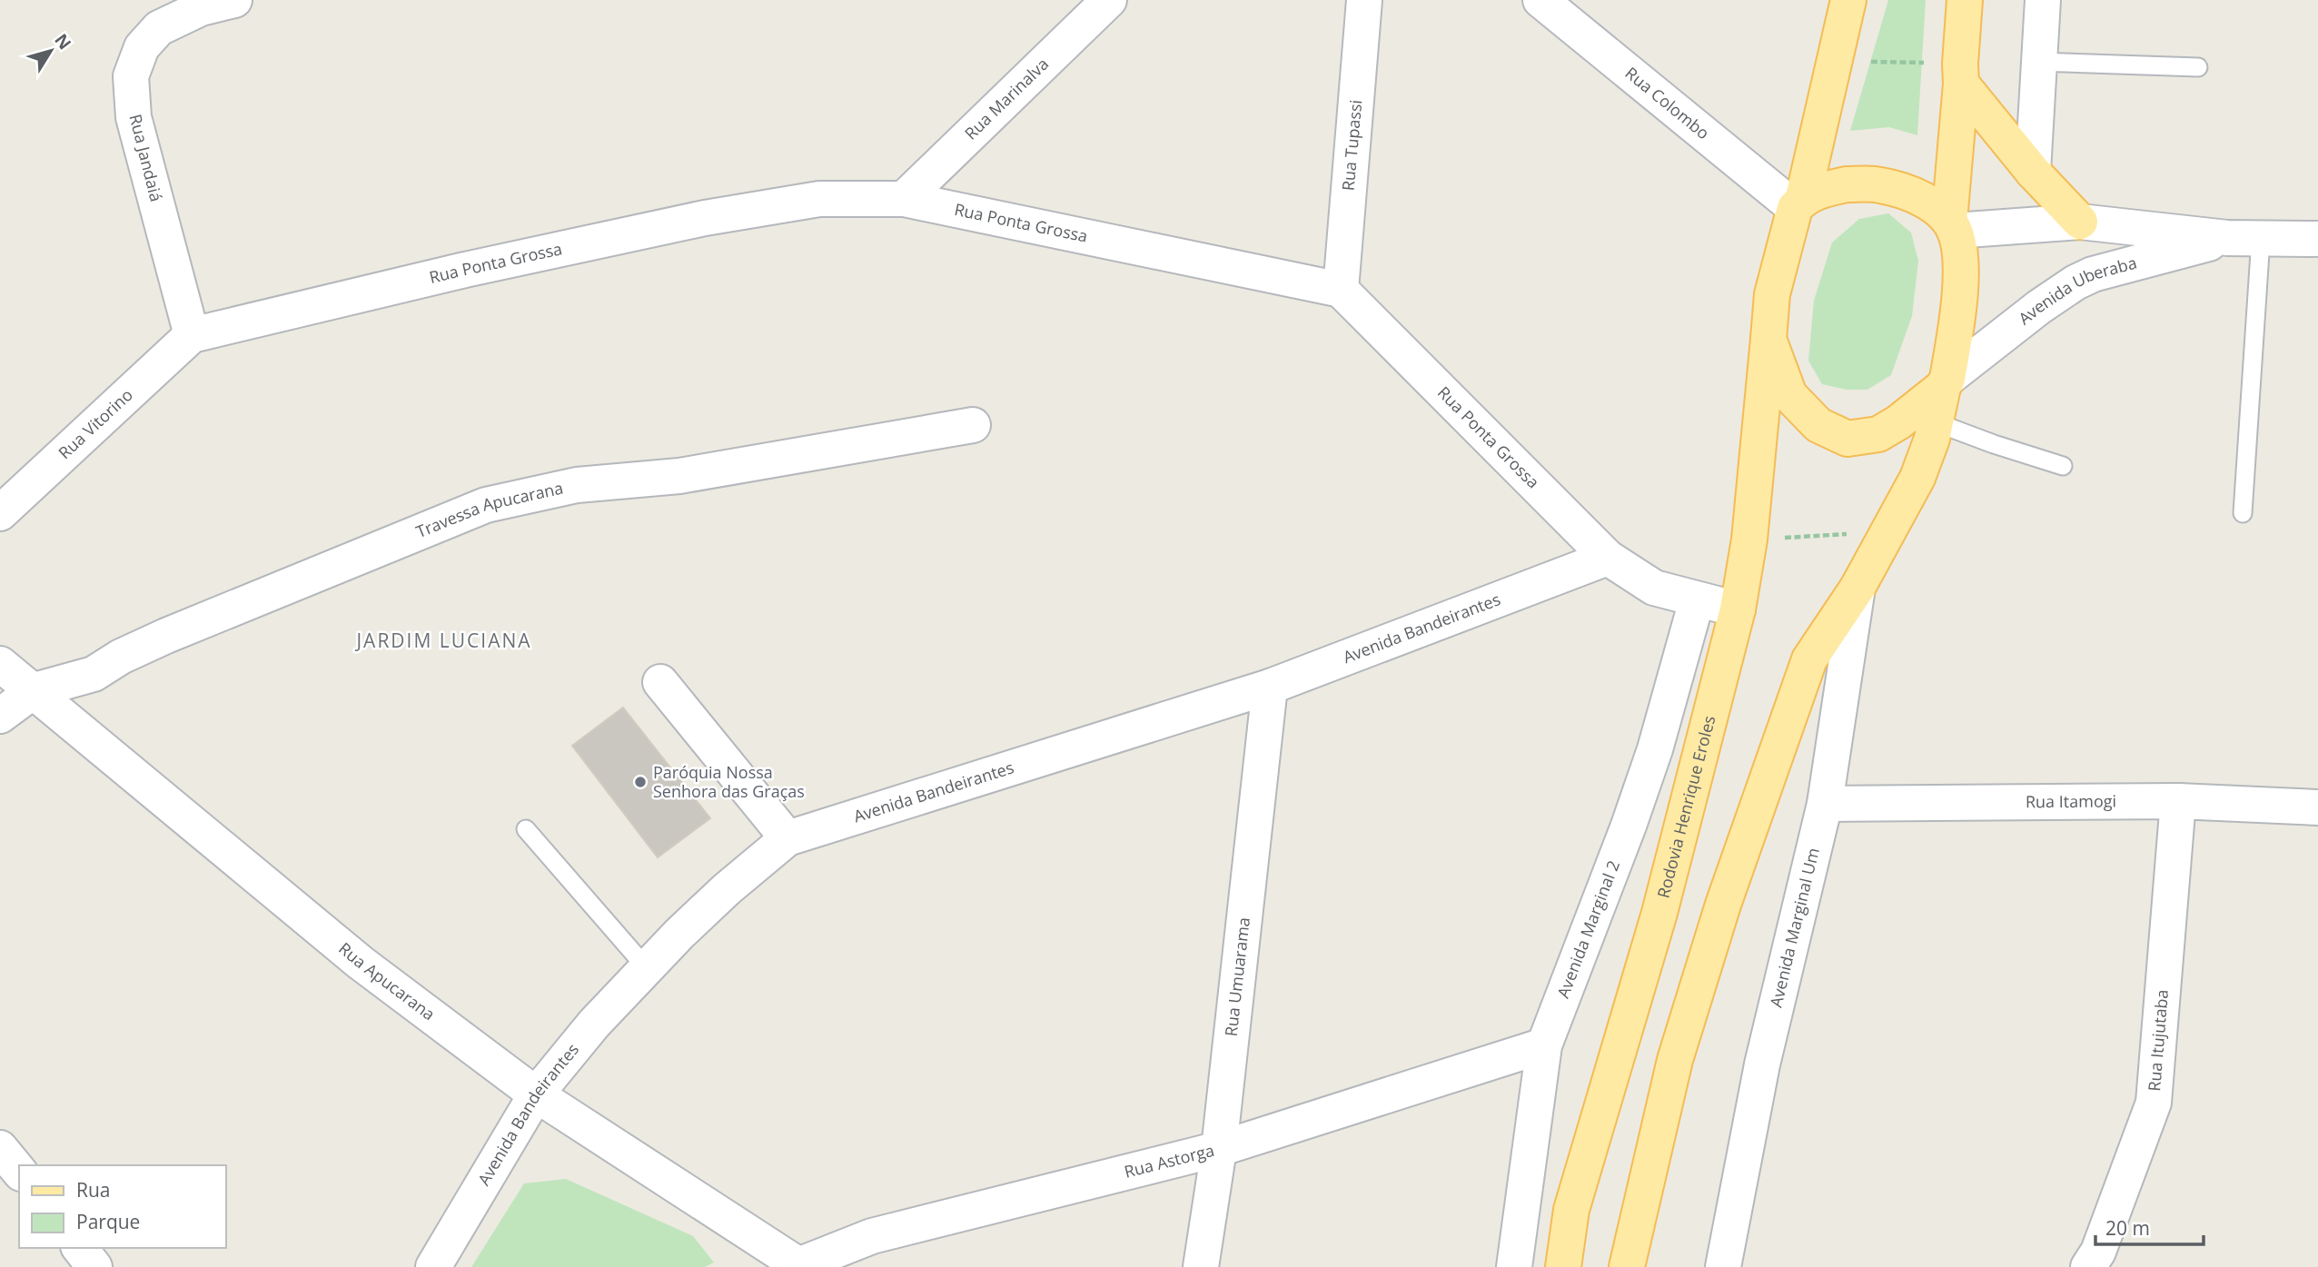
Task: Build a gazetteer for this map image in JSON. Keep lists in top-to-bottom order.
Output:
{
  "streets": {
    "main road": ["Rodovia Henrique Eroles"],
    "street": [
      "Rua Marinalva",
      "Rua Colombo",
      "Rua Tupassi",
      "Rua Jandaiá",
      "Rua Ponta Grossa",
      "Avenida Uberaba",
      "Rua Vitorino",
      "Travessa Apucarana",
      "Avenida Bandeirantes",
      "Rua Itamogi",
      "Avenida Marginal Um",
      "Avenida Marginal 2",
      "Rua Umuarama",
      "Rua Apucarana",
      "Rua Itujutaba",
      "Rua Astorga"
    ]
  },
  "crossings": [
    ["Rua Marinalva", "Rua Ponta Grossa"],
    ["Rua Colombo", "Rodovia Henrique Eroles"],
    ["Rua Tupassi", "Rua Ponta Grossa"],
    ["Rua Jandaiá", "Rua Ponta Grossa"],
    ["Rua Jandaiá", "Rua Vitorino"],
    ["Rua Ponta Grossa", "Rua Vitorino"],
    ["Rua Ponta Grossa", "Avenida Bandeirantes"],
    ["Rua Ponta Grossa", "Rodovia Henrique Eroles"],
    ["Rua Ponta Grossa", "Avenida Marginal 2"],
    ["Travessa Apucarana", "Rua Apucarana"],
    ["Avenida Bandeirantes", "Rua Umuarama"],
    ["Avenida Bandeirantes", "Rua Apucarana"],
    ["Rua Itamogi", "Avenida Marginal Um"],
    ["Rua Itamogi", "Rua Itujutaba"],
    ["Avenida Marginal 2", "Rua Astorga"],
    ["Rua Umuarama", "Rua Astorga"],
    ["Rua Apucarana", "Rua Astorga"]
  ],
  "districts": ["JARDIM LUCIANA"],
  "places": ["Paróquia Nossa Senhora das Graças"],
  "legend": ["Rua", "Parque"],
  "scale_bar": "20 m",
  "north": "top right"
}
